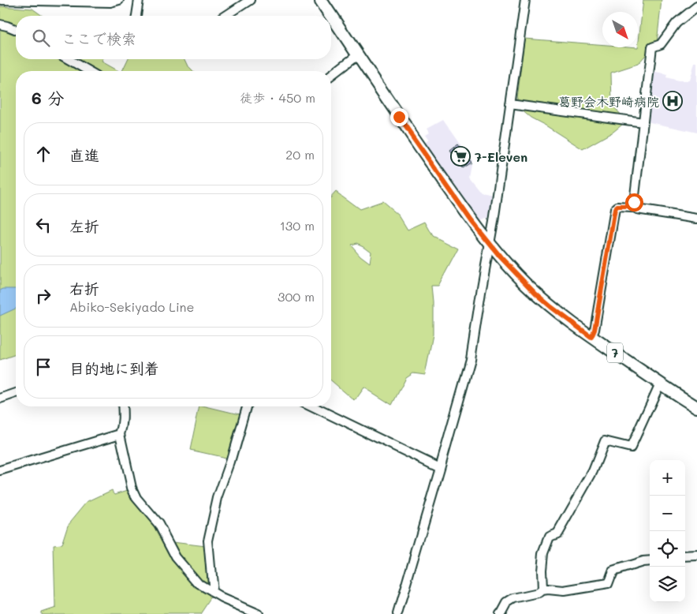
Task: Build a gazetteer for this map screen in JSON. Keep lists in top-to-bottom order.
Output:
{
  "streets": {
    "main road": ["7"]
  },
  "places": {
    "hospital": ["葛野会木野崎病院"],
    "supermarket": ["7-Eleven"]
  },
  "north": "bottom right",
  "page": {
    "search": "ここで検索",
    "heading": ["6 分", "徒歩 · 450 m"],
    "list": [
      ["直進", "20 m"],
      ["左折", "130 m"],
      ["右折", "Abiko-Sekiyado Line", "300 m"],
      "目的地に到着"
    ],
    "map_buttons": ["+", "−"]
  }
}
